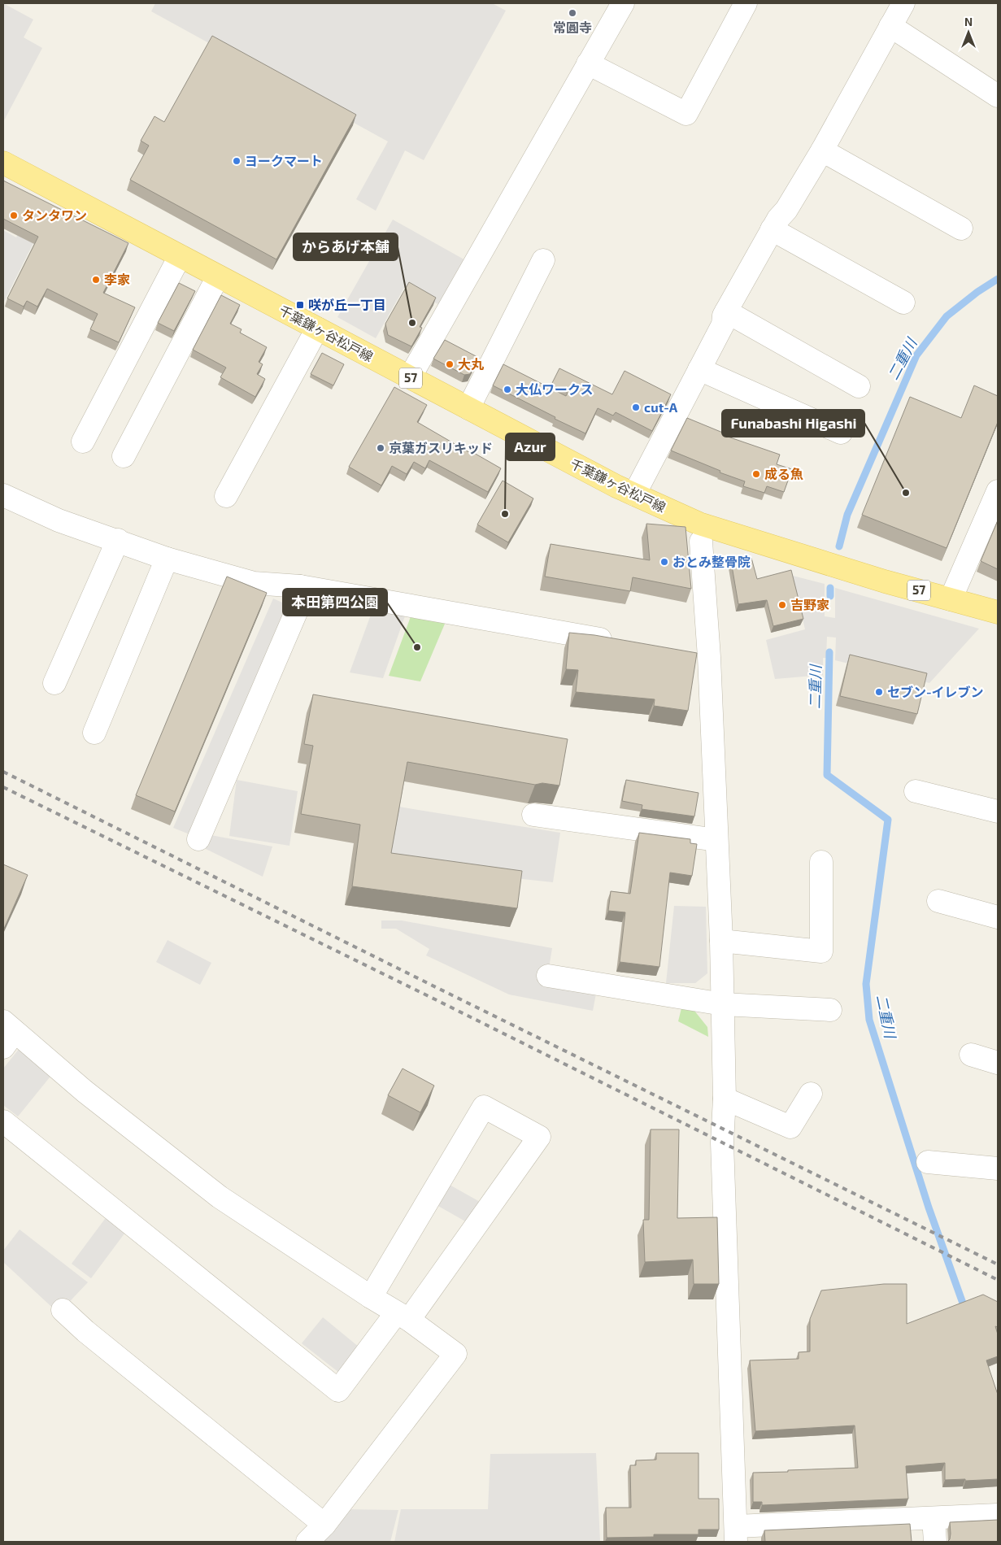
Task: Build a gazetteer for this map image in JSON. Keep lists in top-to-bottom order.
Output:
{
  "streets": {
    "main road": ["千葉鎌ヶ谷松戸線", "57"]
  },
  "water": ["二重川"],
  "places": {
    "other": [
      "常圓寺",
      "ヨークマート",
      "タンタワン",
      "李家",
      "からあげ本舗",
      "大丸",
      "大仏ワークス",
      "cut-A",
      "京葉ガスリキッド",
      "成る魚",
      "Funabashi Higashi",
      "Azur",
      "おとみ整骨院",
      "吉野家",
      "本田第四公園",
      "セブン-イレブン"
    ],
    "transit": ["咲が丘一丁目"]
  },
  "north": "top"
}
